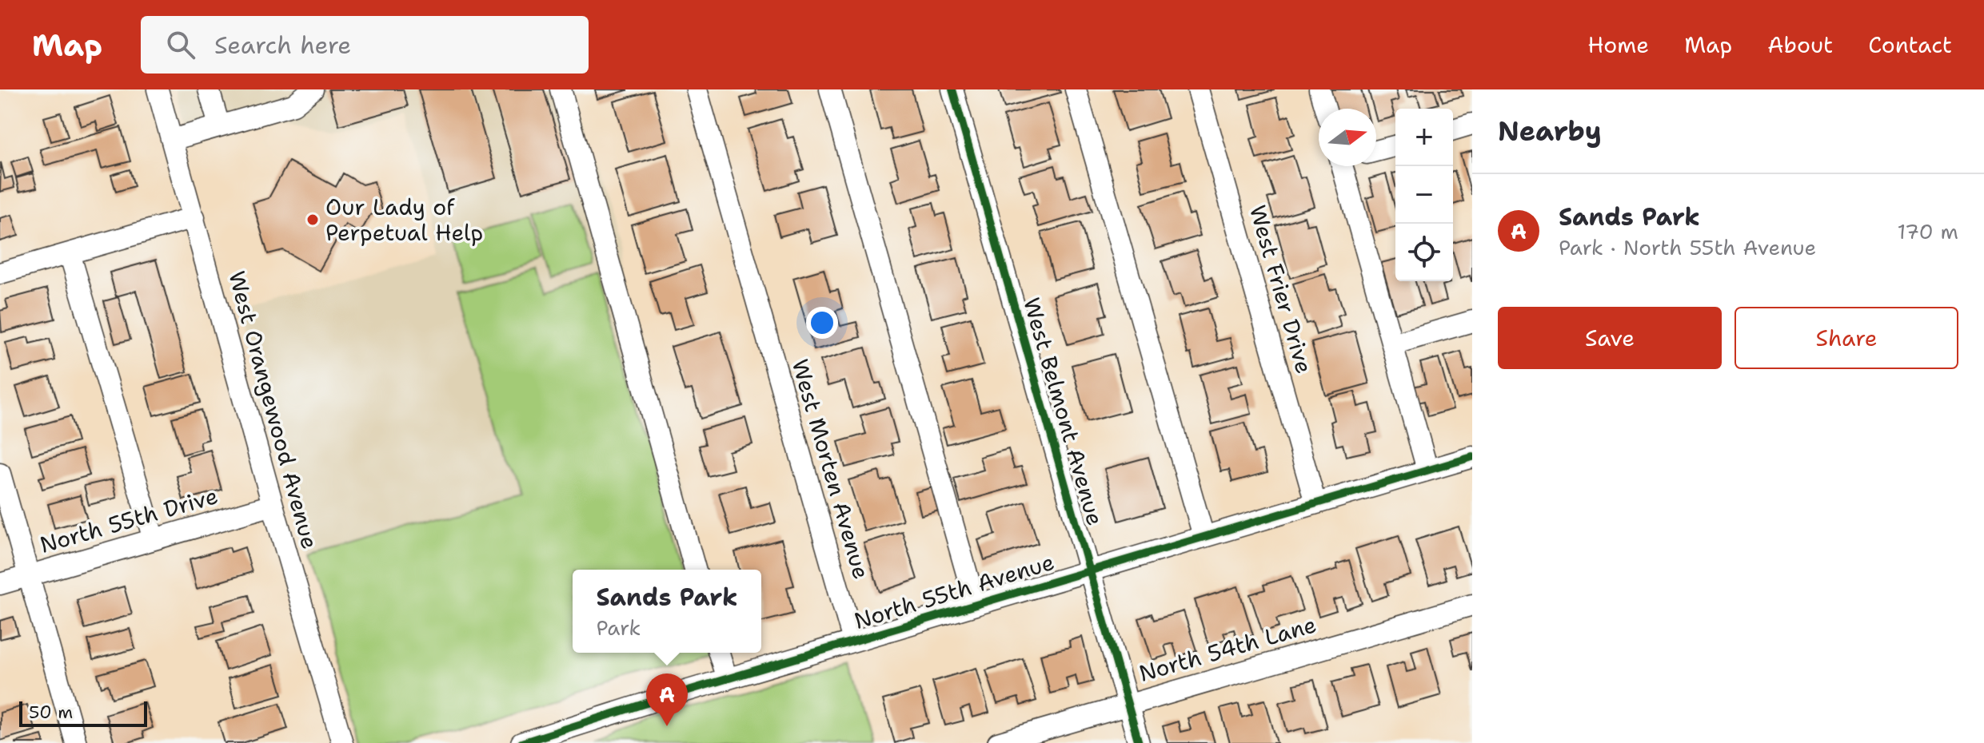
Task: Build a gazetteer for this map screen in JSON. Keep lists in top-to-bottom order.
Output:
{
  "streets": {
    "street": [
      "West Frier Drive",
      "West Orangewood Avenue",
      "West Belmont Avenue",
      "West Morten Avenue",
      "North 55th Drive",
      "North 55th Avenue",
      "North 54th Lane"
    ]
  },
  "crossings": [
    ["West Frier Drive", "North 55th Avenue"],
    ["West Orangewood Avenue", "North 55th Drive"],
    ["West Belmont Avenue", "North 55th Avenue"],
    ["West Belmont Avenue", "North 54th Lane"],
    ["West Morten Avenue", "North 55th Avenue"]
  ],
  "places": ["Our Lady of Perpetual Help"],
  "scale_bar": "50 m",
  "north": "right",
  "page": {
    "header": "Map",
    "search": "Search here",
    "nav": [
      "Home",
      "Map",
      "About",
      "Contact"
    ],
    "heading": "Nearby",
    "map_buttons": ["+", "−"],
    "list": [
      {
        "mark": "A",
        "name": "Sands Park",
        "note": "Park · North 55th Avenue",
        "value": "170 m"
      }
    ],
    "buttons": ["Save", "Share"],
    "popup": ["Sands Park", "Park"],
    "pins": "A",
    "scale": "50 m"
  }
}
